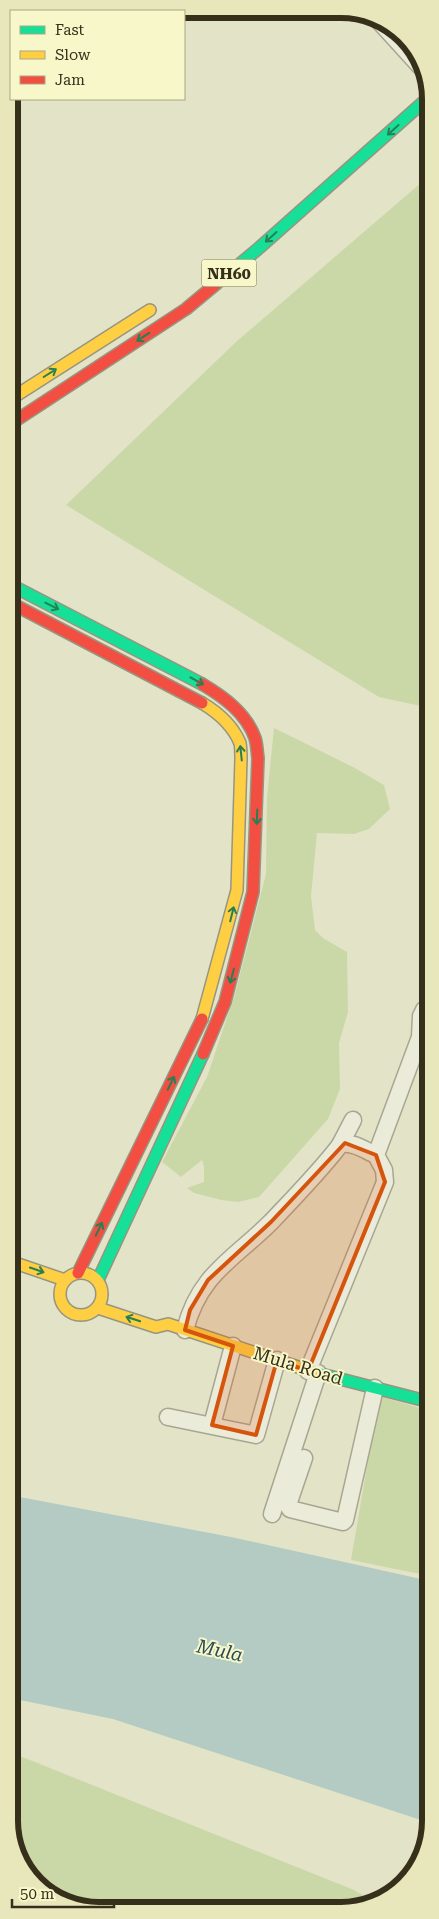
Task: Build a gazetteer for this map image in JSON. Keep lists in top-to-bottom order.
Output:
{
  "streets": {
    "main road": ["NH60", "Mula Road"]
  },
  "water": ["Mula"],
  "legend": ["Fast", "Slow", "Jam"],
  "scale_bar": "50 m"
}
